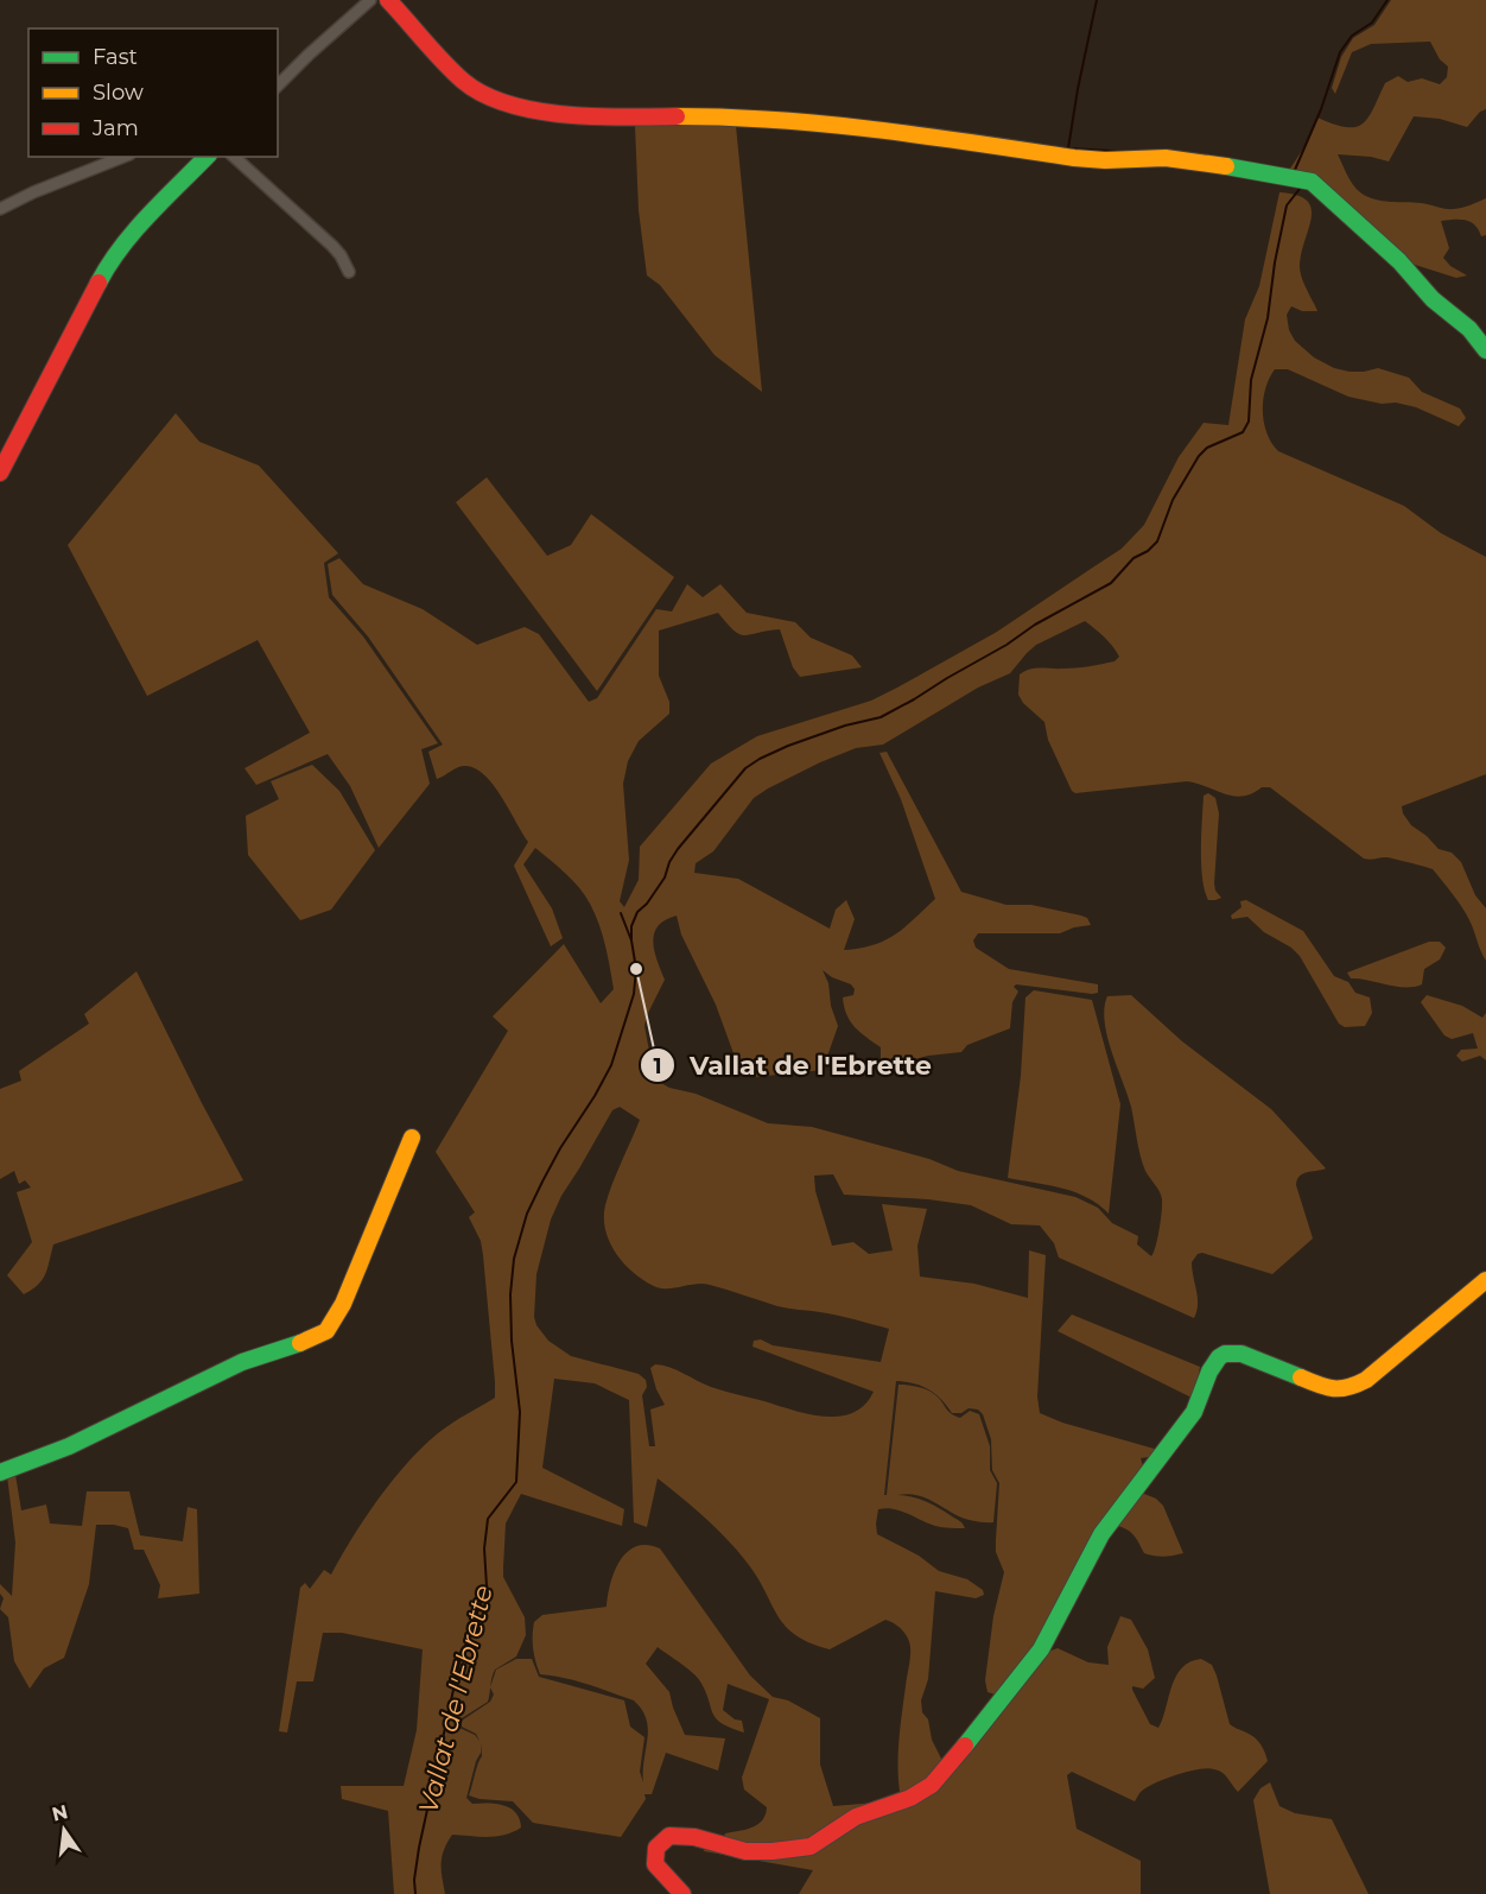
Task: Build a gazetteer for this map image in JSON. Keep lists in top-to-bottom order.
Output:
{
  "water": ["Vallat de l'Ebrette"],
  "places": ["Vallat de l'Ebrette"],
  "legend": ["Fast", "Slow", "Jam"],
  "north": "top"
}
